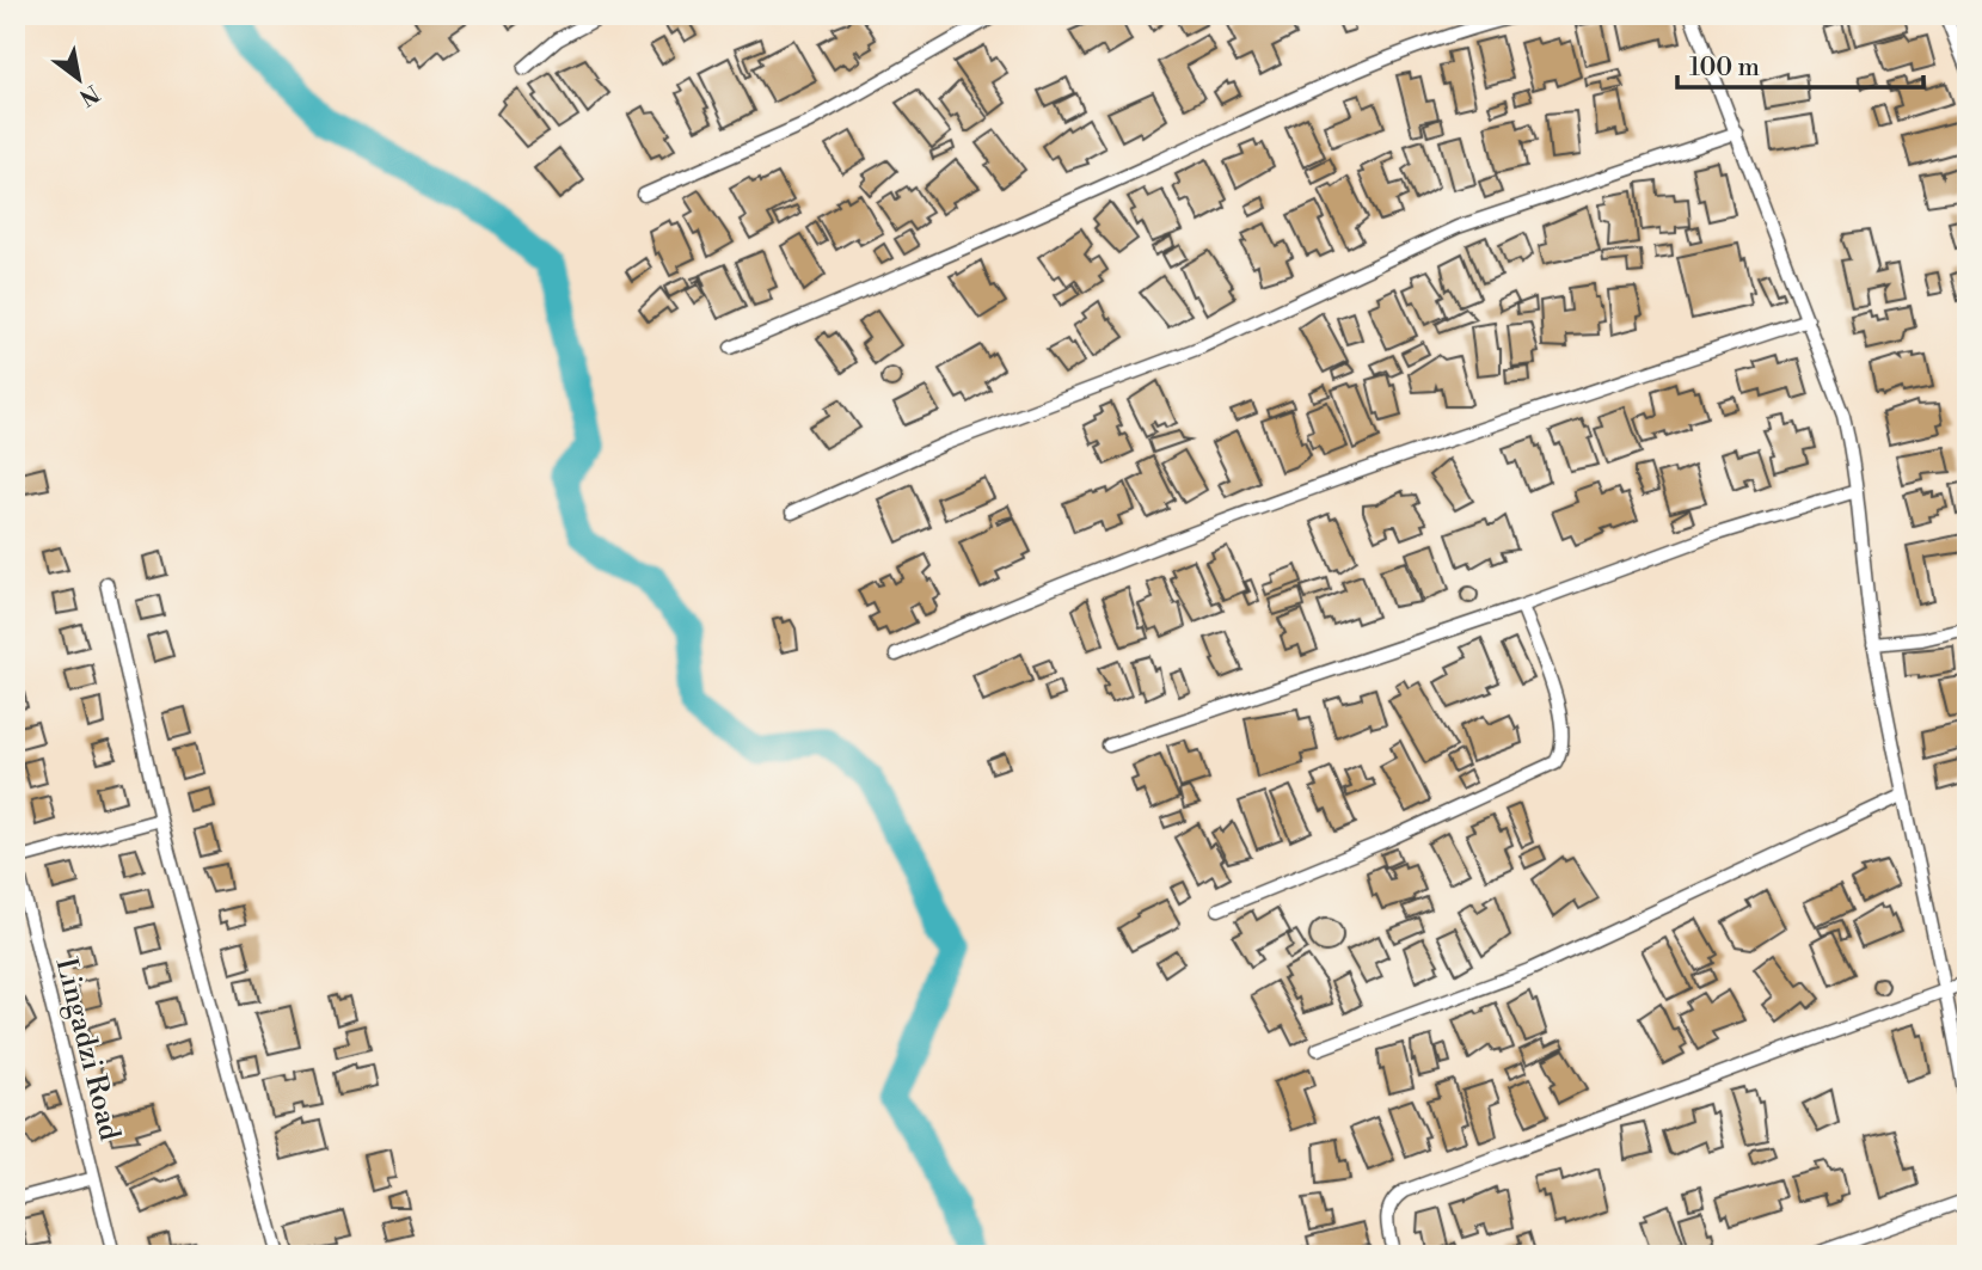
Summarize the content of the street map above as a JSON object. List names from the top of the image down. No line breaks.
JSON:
{"streets":{"street":["Lingadzi Road"]},"scale_bar":"100 m","north":"bottom right"}
